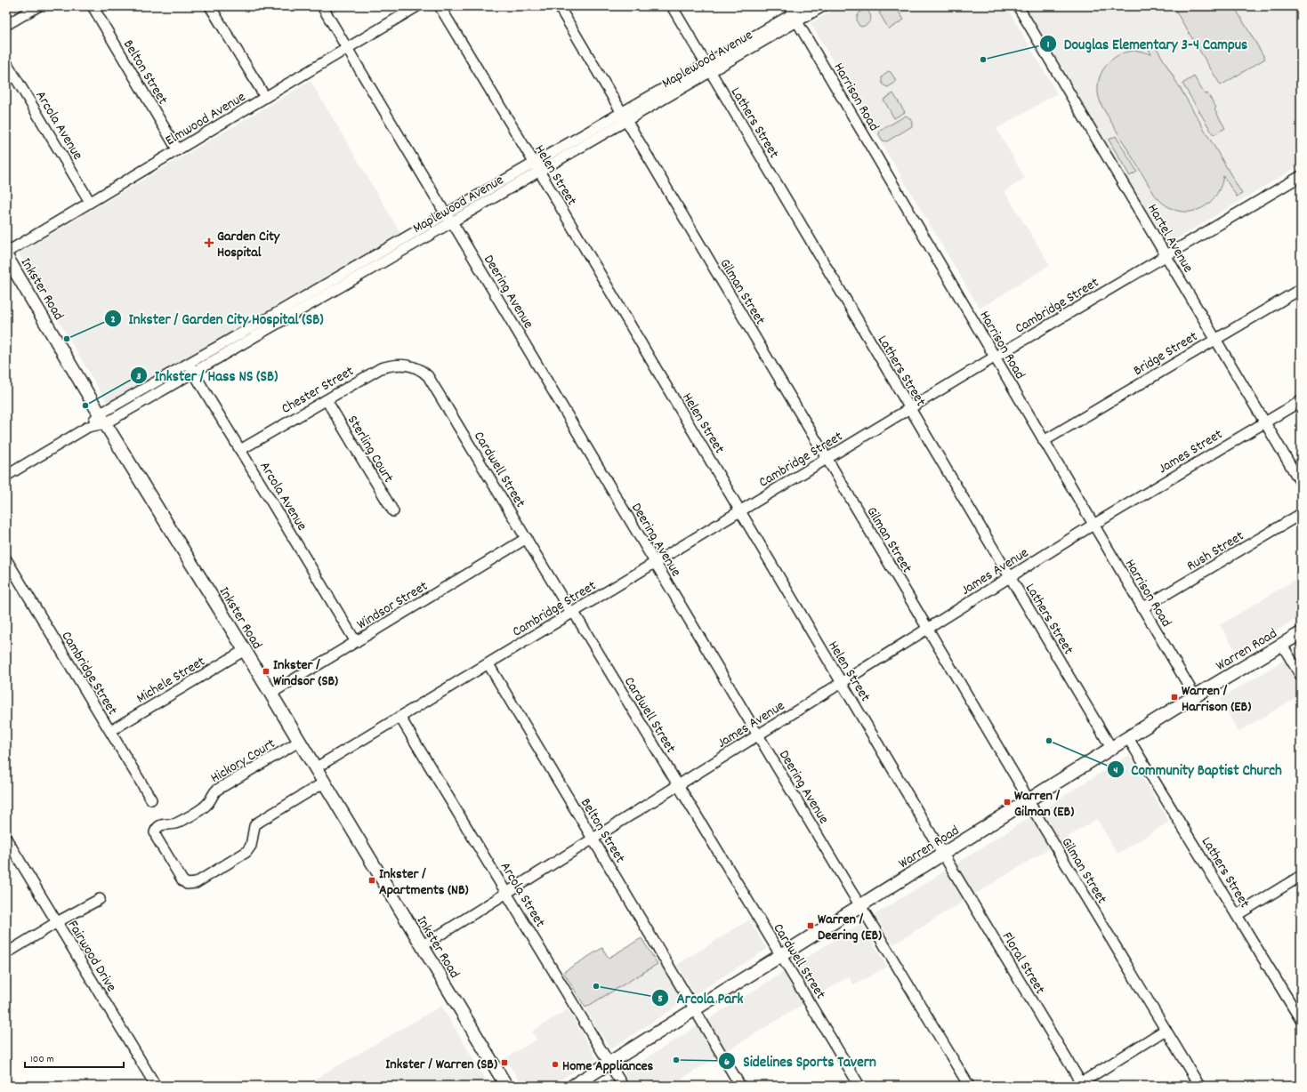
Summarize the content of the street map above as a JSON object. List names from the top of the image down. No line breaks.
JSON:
{"streets":{"main road":["Inkster Road","Warren Road"],"street":["Maplewood Avenue","Belton Street","Harrison Road","Elmwood Avenue","Lathers Street","Arcola Avenue","Helen Street","Hartel Avenue","Deering Avenue","Gilman Street","Cambridge Street","Bridge Street","Chester Street","Sterling Court","James Street","Cardwell Street","Rush Street","James Avenue","Windsor Street","Michele Street","Hickory Court","Arcola Street","Fairwood Drive","Floral Street"]},"crossings":[["Maplewood Avenue","Harrison Road"],["Maplewood Avenue","Lathers Street"],["Maplewood Avenue","Arcola Avenue"],["Maplewood Avenue","Helen Street"],["Maplewood Avenue","Inkster Road"],["Maplewood Avenue","Deering Avenue"],["Maplewood Avenue","Gilman Street"],["Belton Street","Elmwood Avenue"],["Belton Street","Cambridge Street"],["Belton Street","James Avenue"],["Belton Street","Warren Road"],["Harrison Road","Cambridge Street"],["Harrison Road","Bridge Street"],["Harrison Road","James Street"],["Harrison Road","Rush Street"],["Harrison Road","James Avenue"],["Harrison Road","Warren Road"],["Elmwood Avenue","Arcola Avenue"],["Elmwood Avenue","Deering Avenue"],["Lathers Street","Cambridge Street"],["Lathers Street","James Avenue"],["Lathers Street","Warren Road"],["Arcola Avenue","Chester Street"],["Arcola Avenue","Windsor Street"],["Helen Street","Cambridge Street"],["Helen Street","James Avenue"],["Helen Street","Warren Road"],["Helen Street","Floral Street"],["Hartel Avenue","Cambridge Street"],["Hartel Avenue","Bridge Street"],["Hartel Avenue","James Street"],["Inkster Road","Cambridge Street"],["Inkster Road","James Avenue"],["Inkster Road","Windsor Street"],["Inkster Road","Michele Street"],["Inkster Road","Hickory Court"],["Deering Avenue","Cambridge Street"],["Deering Avenue","James Avenue"],["Deering Avenue","Warren Road"],["Gilman Street","Cambridge Street"],["Gilman Street","James Avenue"],["Gilman Street","Warren Road"],["Cambridge Street","Cardwell Street"],["Cambridge Street","Michele Street"],["Cambridge Street","Arcola Street"],["Chester Street","Sterling Court"],["Chester Street","Cardwell Street"],["James Street","James Avenue"],["Cardwell Street","James Avenue"],["Cardwell Street","Windsor Street"],["Cardwell Street","Warren Road"],["James Avenue","Arcola Street"],["Warren Road","Arcola Street"],["Warren Road","Floral Street"]],"places":{"other":["Douglas Elementary 3-4 Campus","Inkster / Garden City Hospital (SB)","Inkster / Hass NS (SB)","Community Baptist Church","Arcola Park","Sidelines Sports Tavern","Home Appliances"],"health":["Garden City Hospital"],"transit":["Inkster / Windsor (SB)","Warren / Harrison (EB)","Warren / Gilman (EB)","Inkster / Apartments (NB)","Warren / Deering (EB)","Inkster / Warren (SB)"]},"scale_bar":"100 m"}
